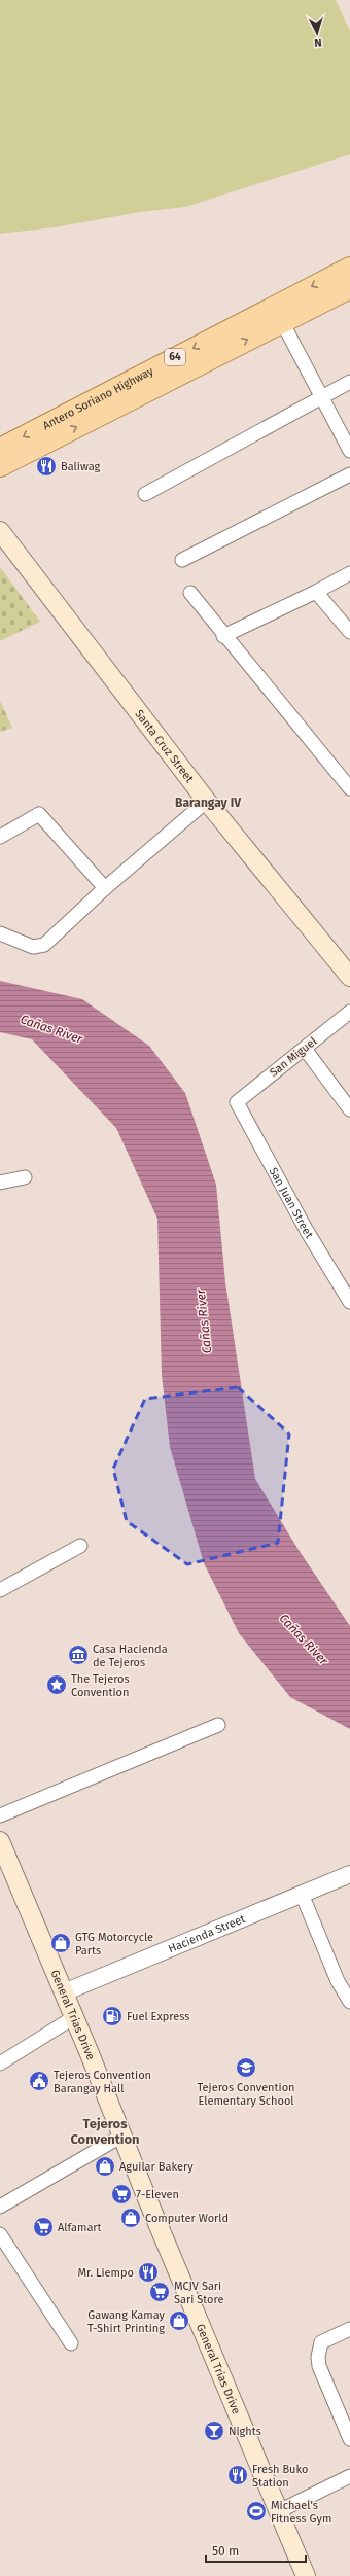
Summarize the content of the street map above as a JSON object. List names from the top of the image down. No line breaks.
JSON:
{"streets":{"main road":["64","Antero Soriano Highway","Santa Cruz Street","General Trias Drive"],"street":["San Miguel","San Juan Street","Hacienda Street"]},"crossings":[["San Miguel","San Juan Street"],["Hacienda Street","General Trias Drive"]],"districts":["Barangay IV","Tejeros Convention"],"water":["Cañas River"],"places":{"restaurant":["Baliwag","Mr. Liempo","Fresh Buko Station"],"museum":["Casa Hacienda de Tejeros"],"place":["The Tejeros Convention"],"shop":["GTG Motorcycle Parts","Aguilar Bakery","Computer World","Gawang Kamay T-Shirt Printing"],"fuel station":["Fuel Express"],"school or university":["Tejeros Convention Elementary School"],"public building":["Tejeros Convention Barangay Hall"],"supermarket":["7-Eleven","Alfamart","MCJV Sari Sari Store"],"bar":["Nights"],"sports":["Michael's Fitness Gym"]},"scale_bar":"50 m","north":"bottom"}
